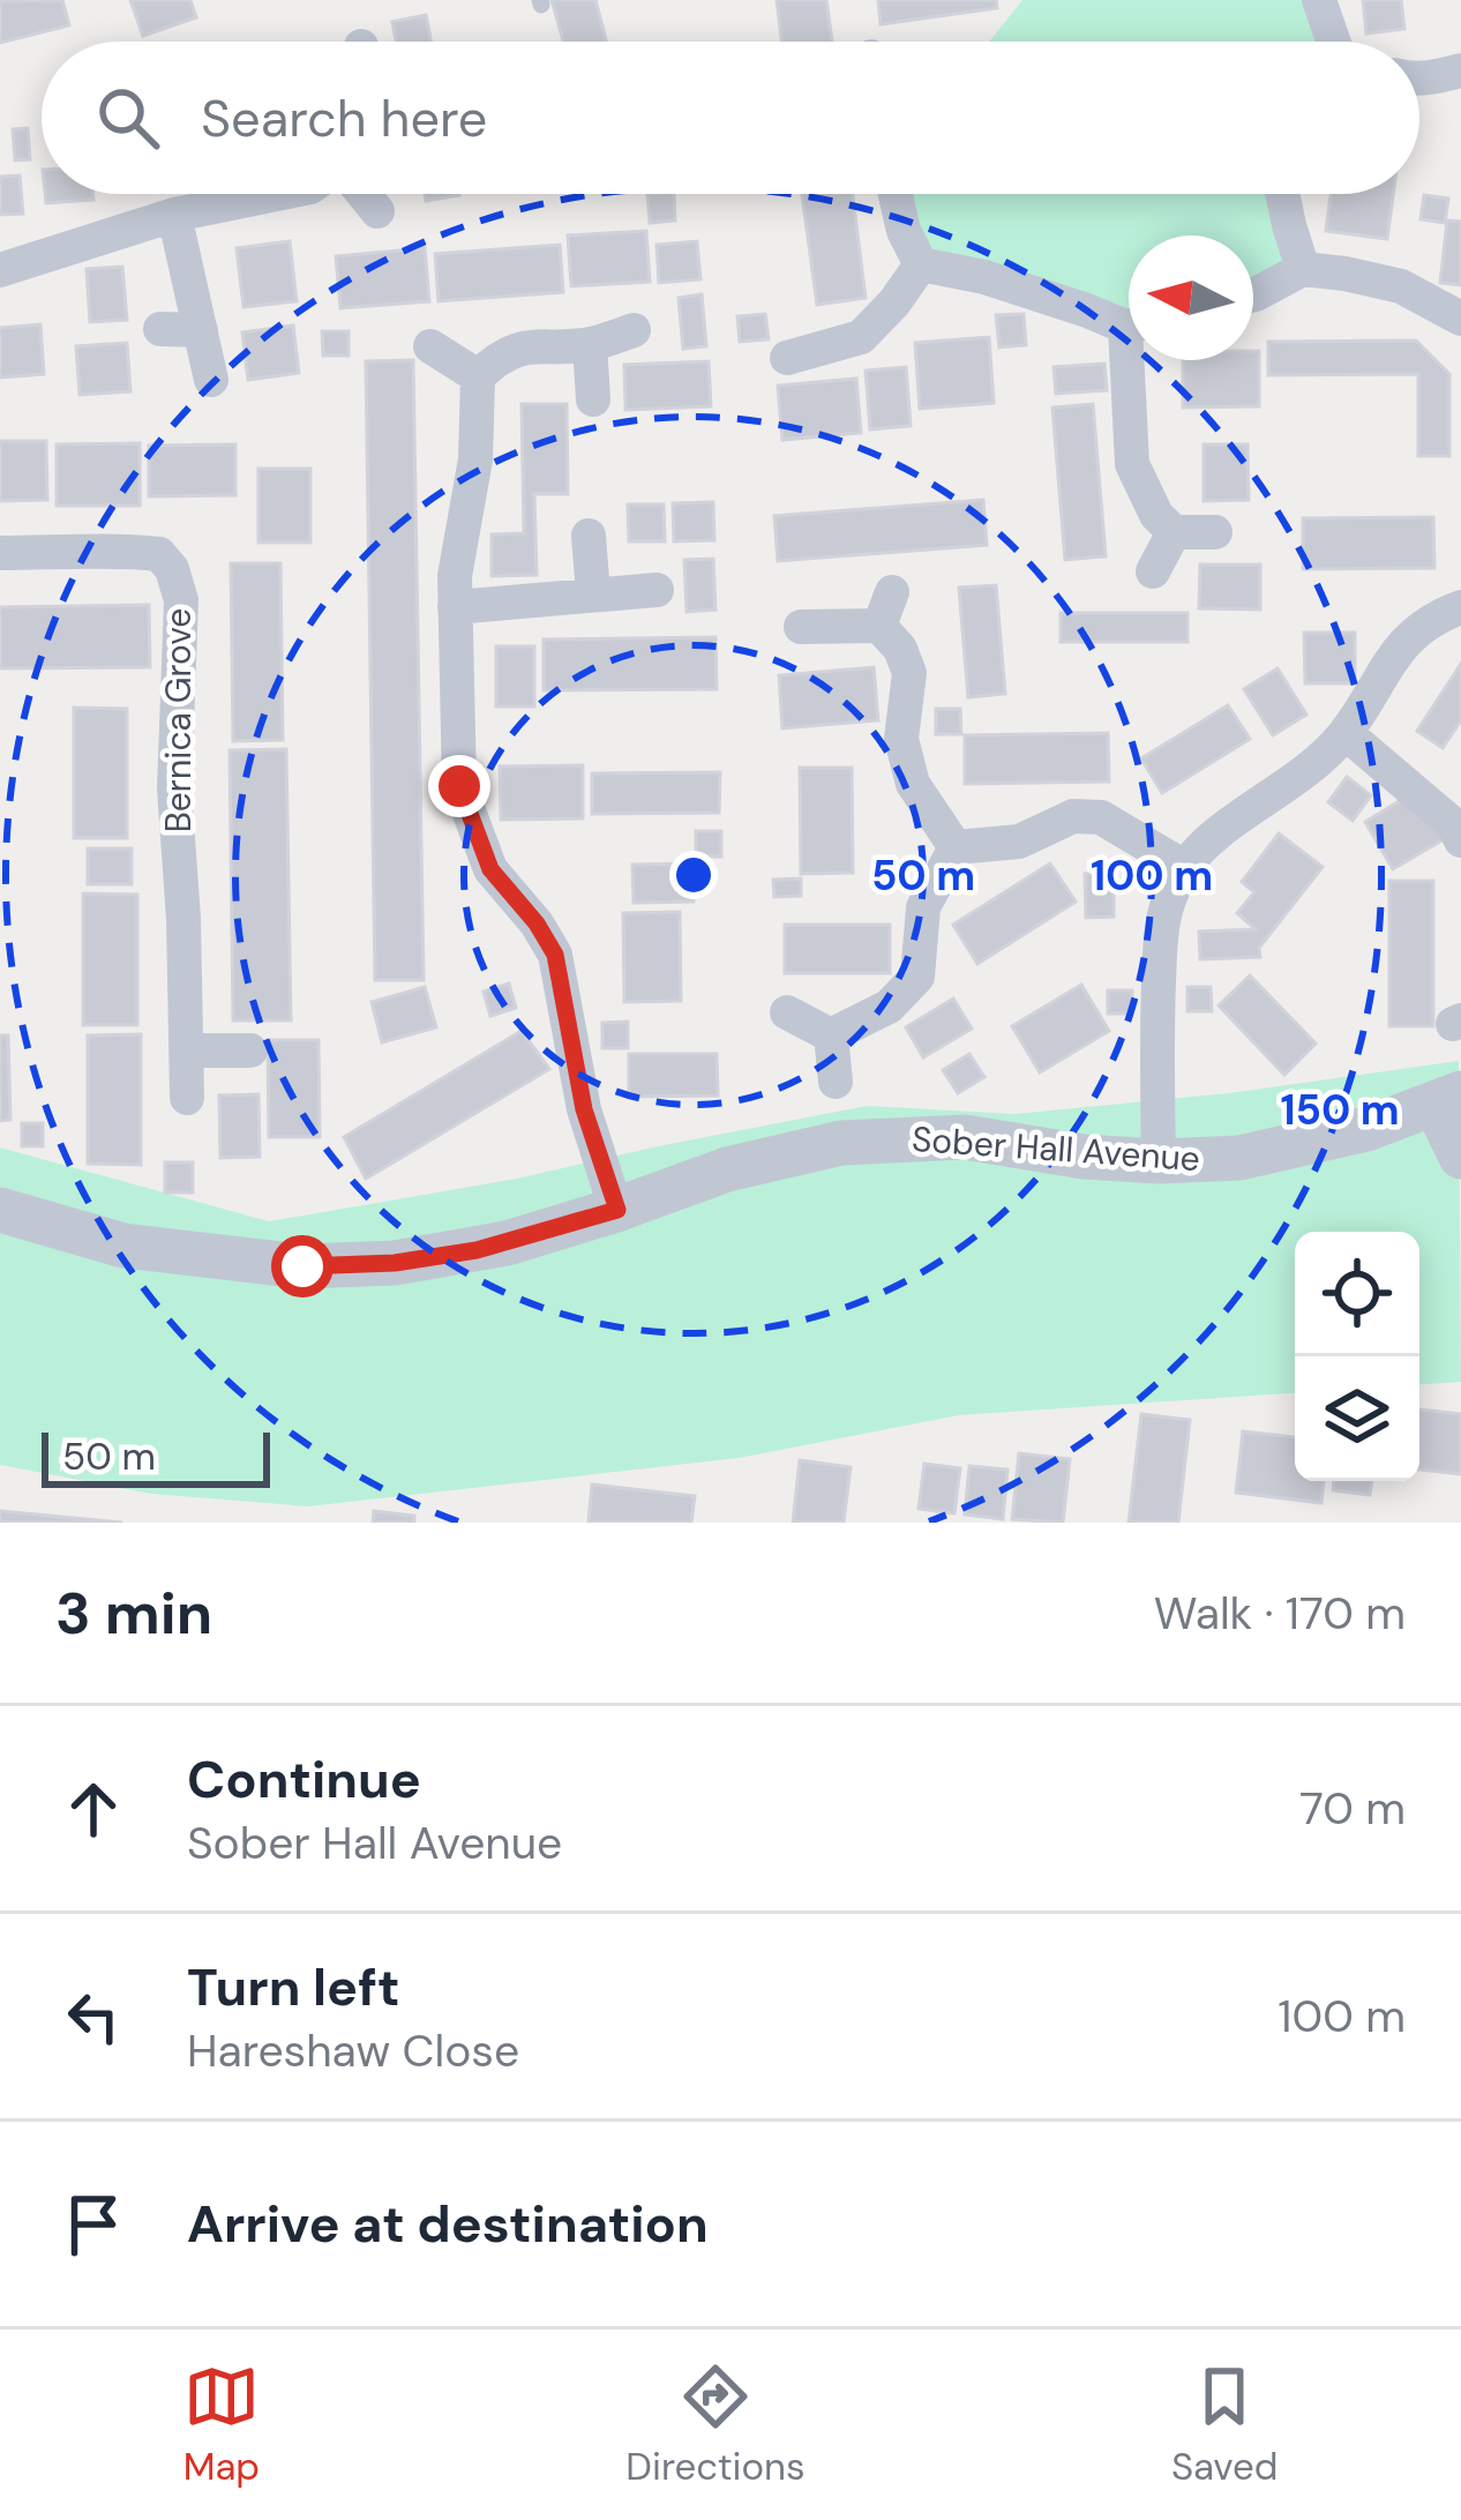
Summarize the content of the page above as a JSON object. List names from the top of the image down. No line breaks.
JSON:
{"streets":{"street":["Bernica Grove","Sober Hall Avenue"]},"scale_bar":"50 m","north":"left","page":{"search":"Search here","scale":"50 m","heading":["3 min","Walk · 170 m"],"list":[["Continue","Sober Hall Avenue","70 m"],["Turn left","Hareshaw Close","100 m"],"Arrive at destination"],"nav":["Map","Directions","Saved"]},"rings":["50 m","100 m","150 m"]}
